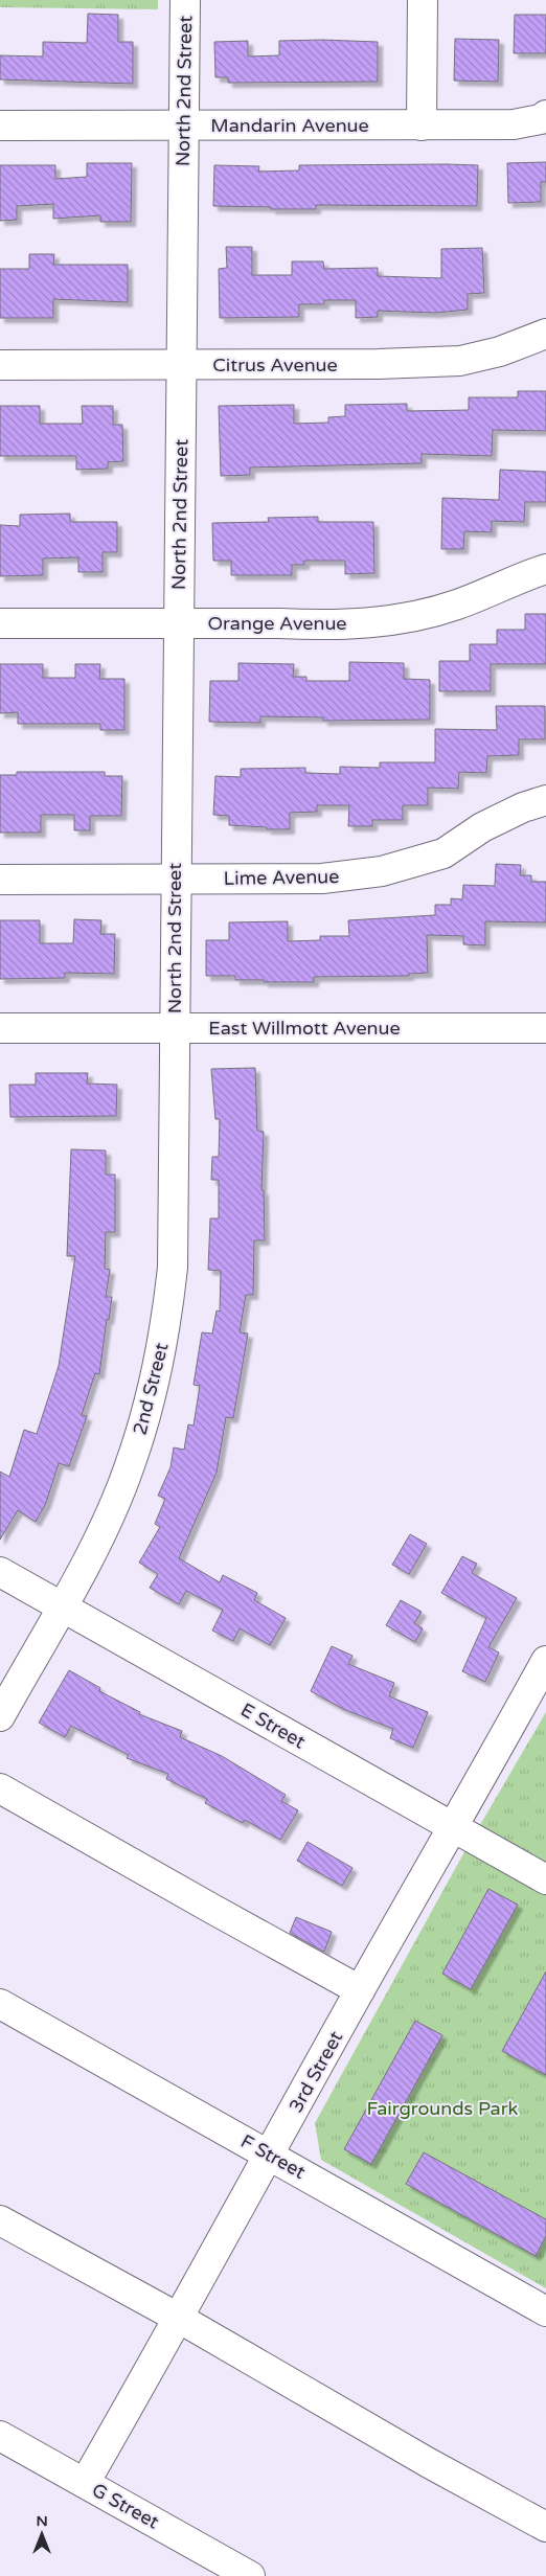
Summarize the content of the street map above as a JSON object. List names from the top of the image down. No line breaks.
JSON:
{"streets":{"street":["North 2nd Street","Mandarin Avenue","Citrus Avenue","Orange Avenue","Lime Avenue","East Willmott Avenue","2nd Street","E Street","3rd Street","F Street","G Street"]},"crossings":[["North 2nd Street","Mandarin Avenue"],["North 2nd Street","Citrus Avenue"],["North 2nd Street","Orange Avenue"],["North 2nd Street","Lime Avenue"],["North 2nd Street","East Willmott Avenue"],["North 2nd Street","2nd Street"],["East Willmott Avenue","2nd Street"],["2nd Street","E Street"],["E Street","3rd Street"],["3rd Street","F Street"],["3rd Street","G Street"]],"parks":["Fairgrounds Park"],"north":"top"}
